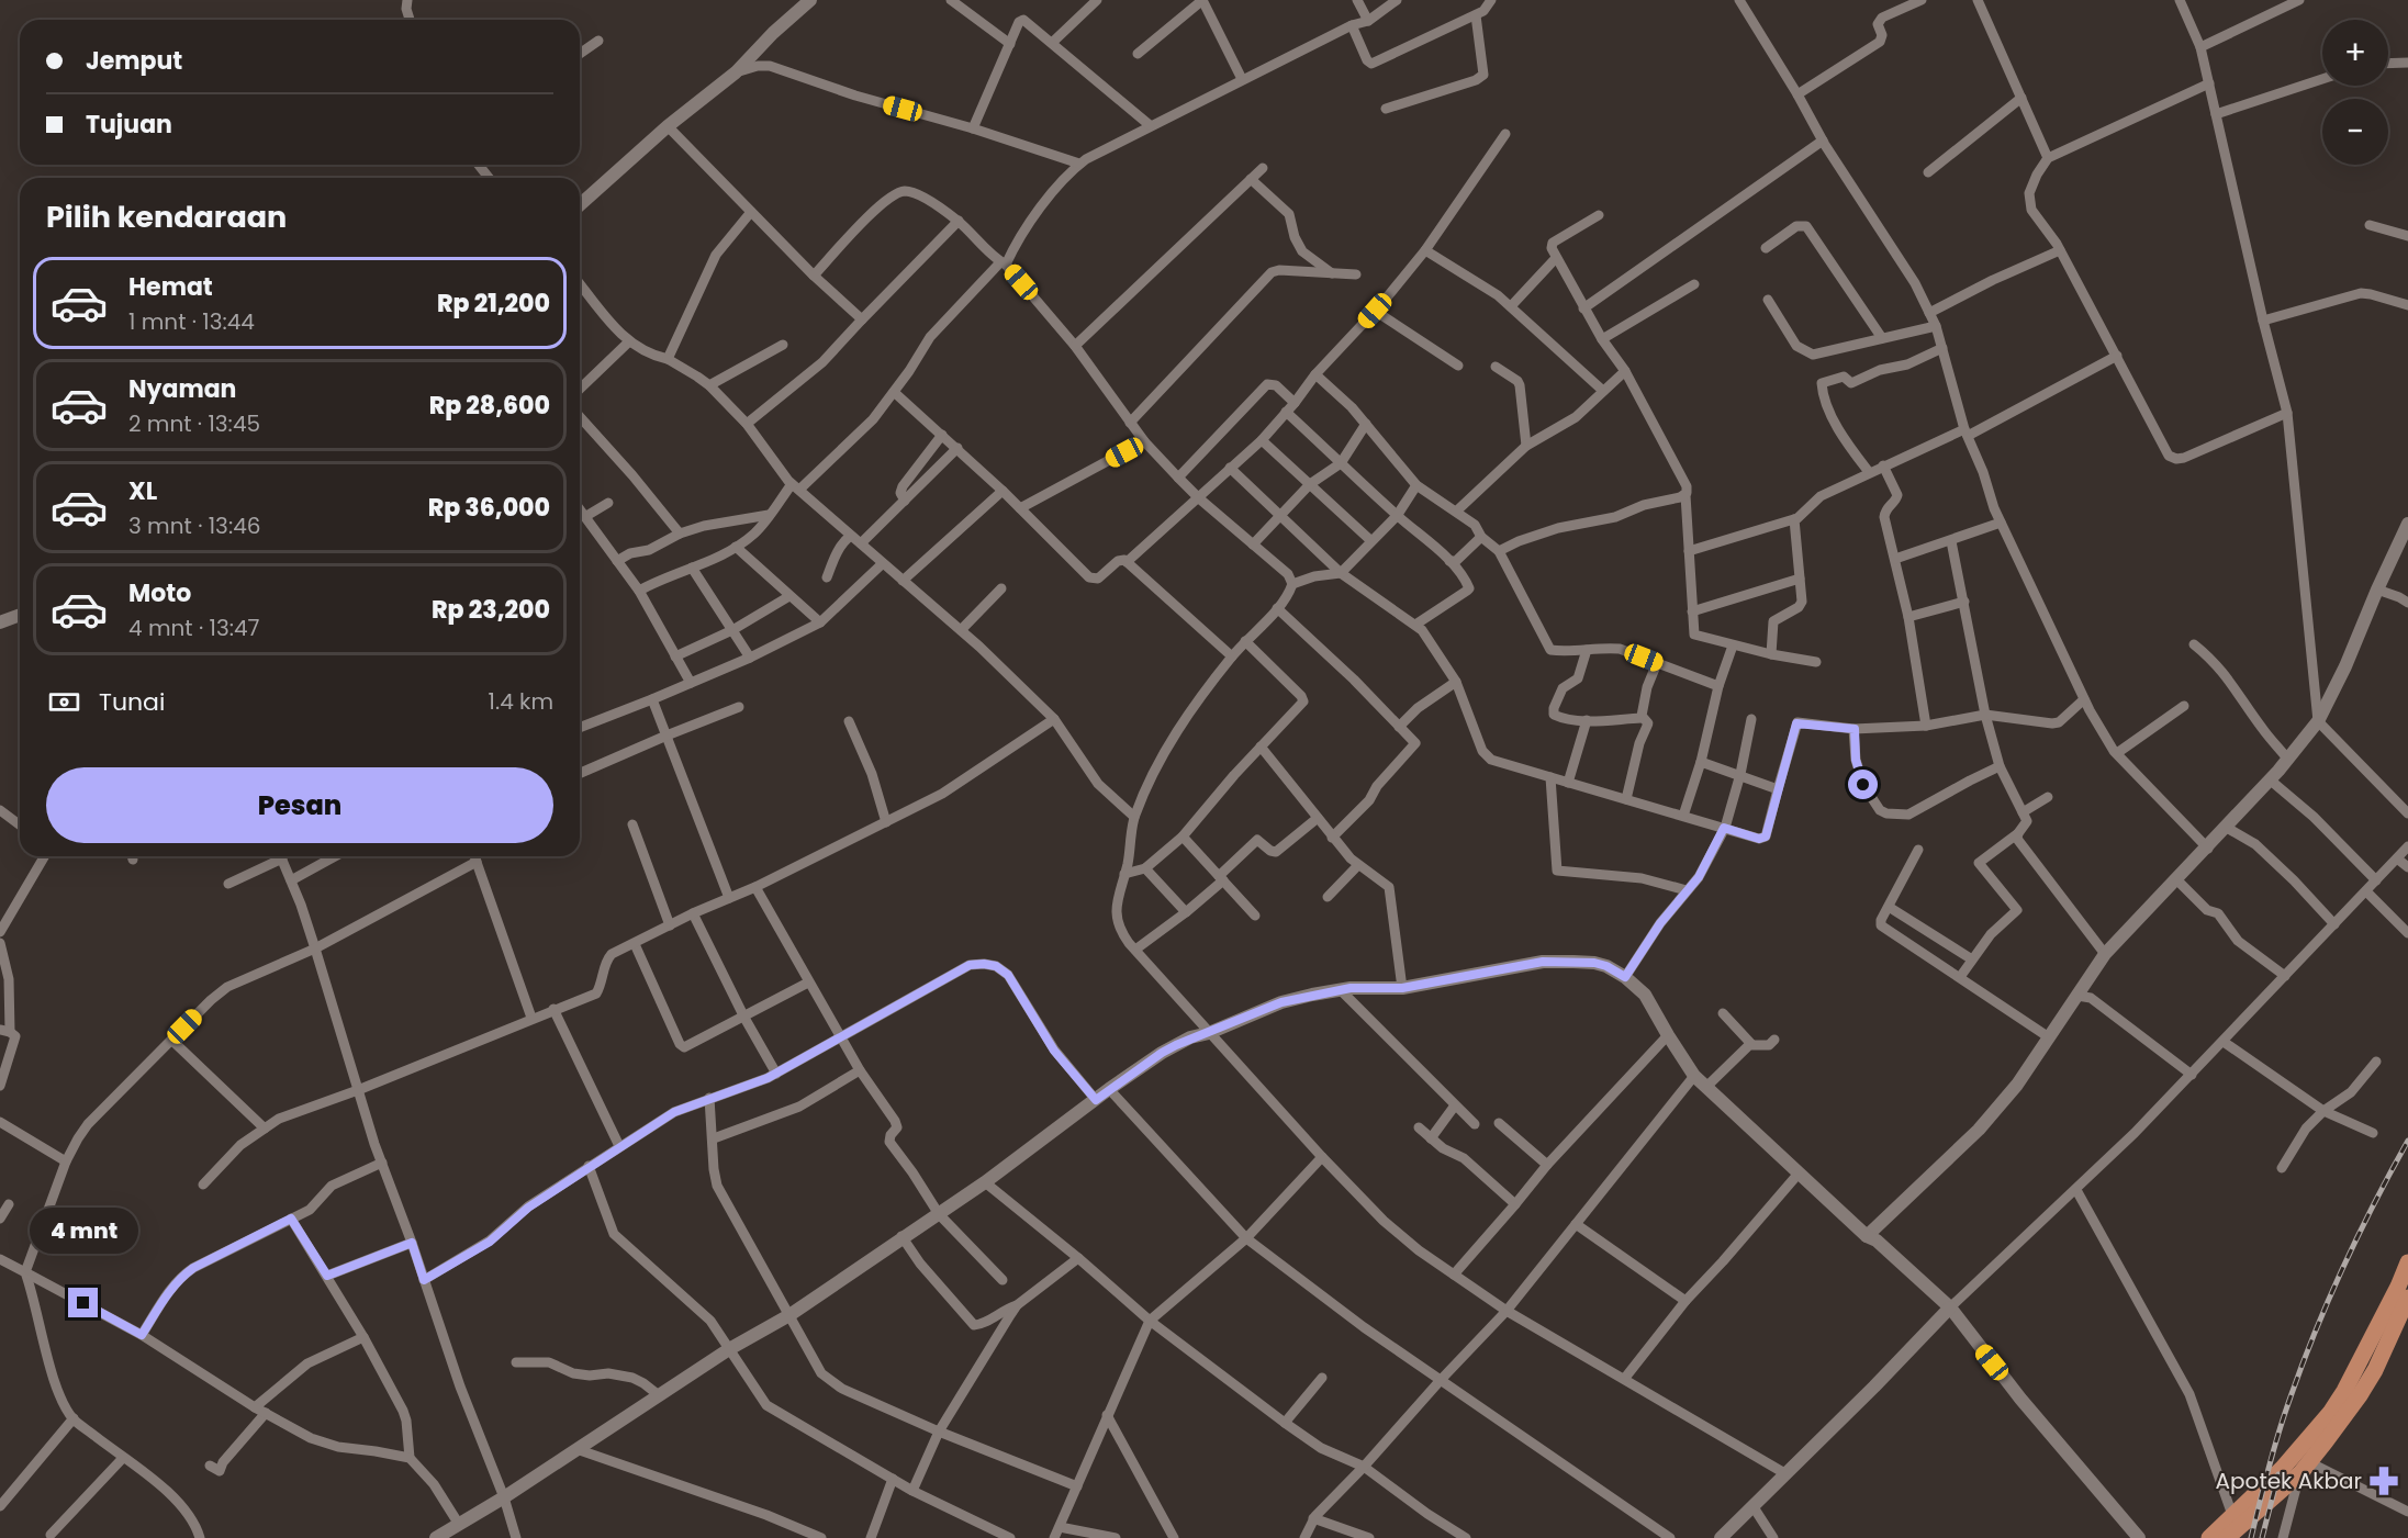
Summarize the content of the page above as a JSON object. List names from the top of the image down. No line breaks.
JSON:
{"places":{"pharmacy":["Apotek Akbar"]},"page":{"map_buttons":["+","−"],"banner":["Jemput","Tujuan"],"heading":"Pilih kendaraan","list":[{"name":"Hemat","note":"1 mnt · 13:44","value":"Rp 21,200"},{"name":"Nyaman","note":"2 mnt · 13:45","value":"Rp 28,600"},{"name":"XL","note":"3 mnt · 13:46","value":"Rp 36,000"},{"name":"Moto","note":"4 mnt · 13:47","value":"Rp 23,200"}],"pay":["Tunai","1.4 km"],"buttons":"Pesan","bubble":"4 mnt"}}
